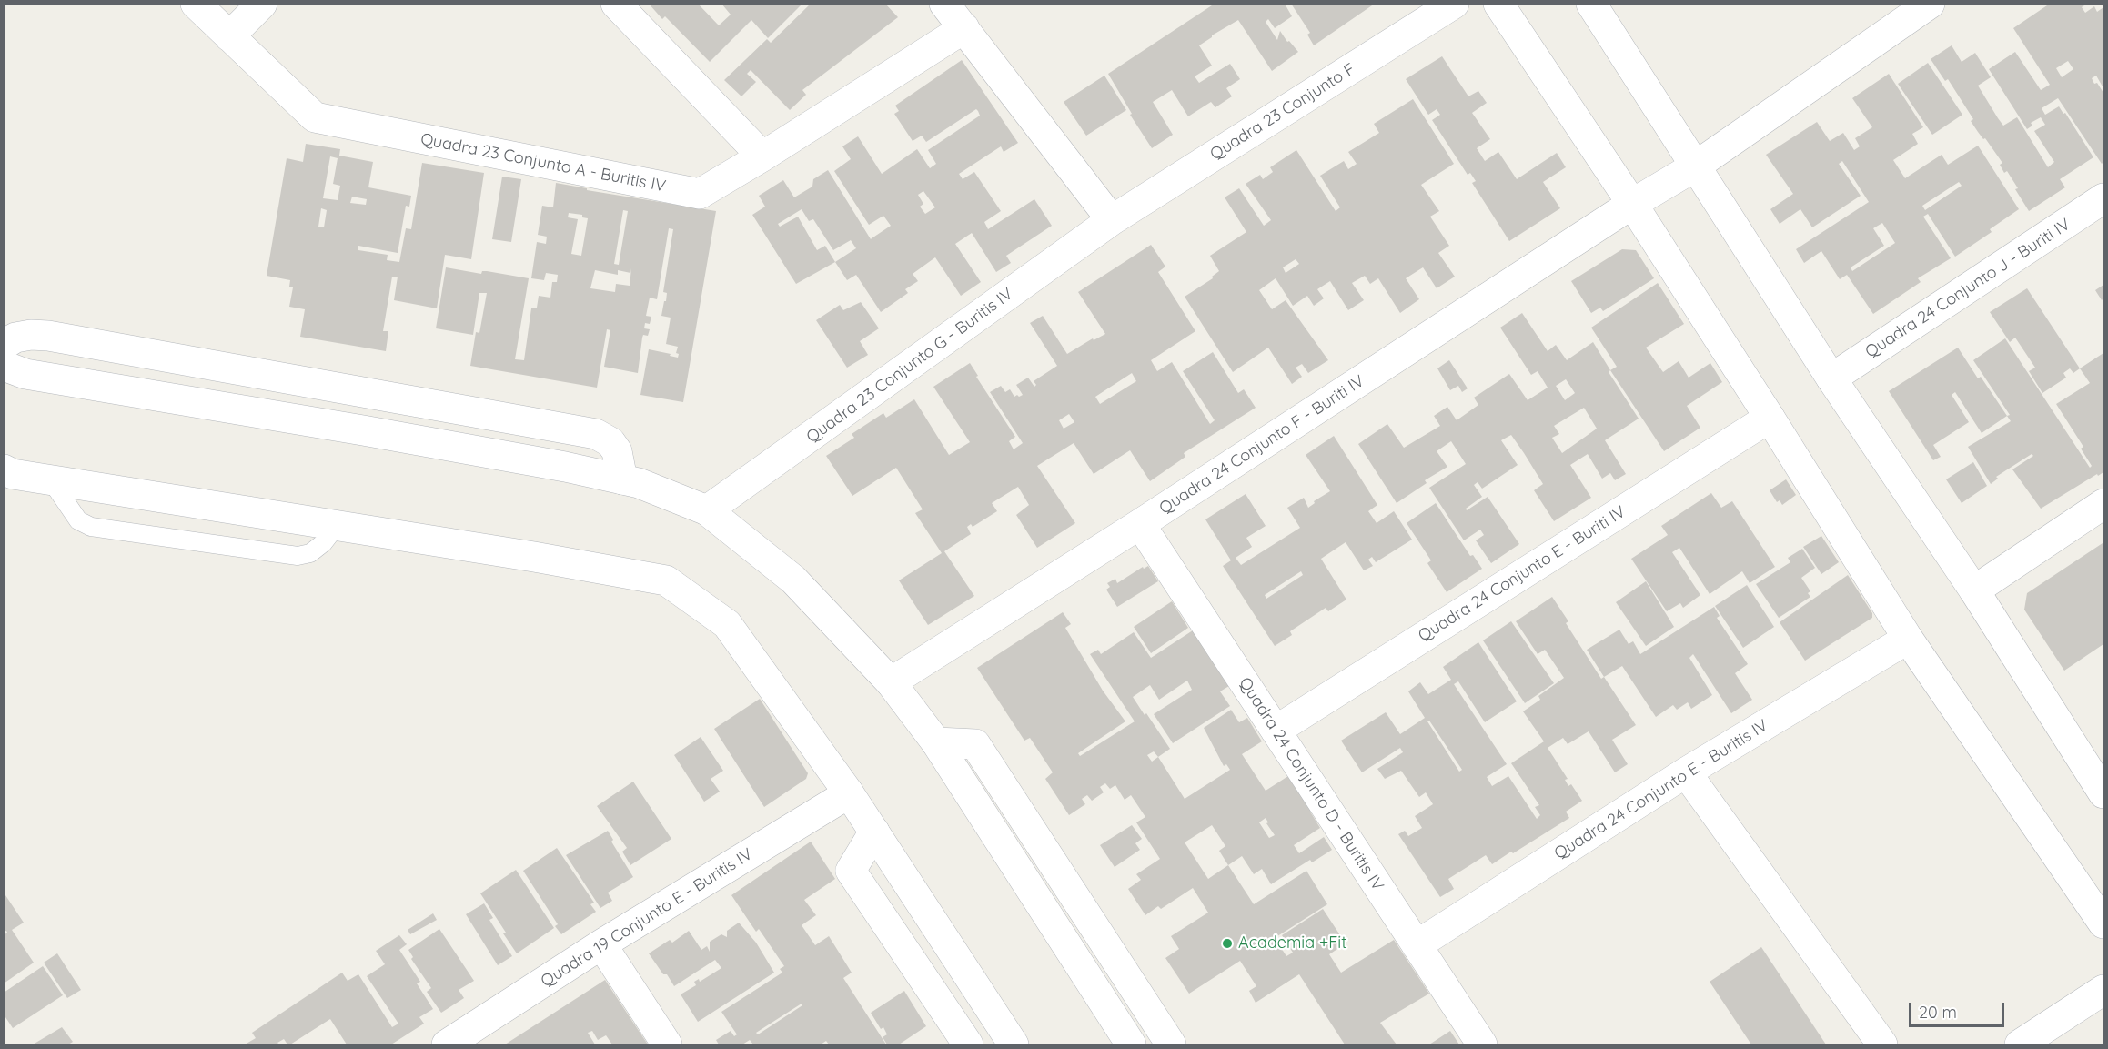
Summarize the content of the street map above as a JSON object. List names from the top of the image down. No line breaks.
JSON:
{"streets":{"street":["Quadra 23 Conjunto F","Quadra 23 Conjunto A - Buritis IV","Quadra 24 Conjunto J - Buriti IV","Quadra 23 Conjunto G - Buritis IV","Quadra 24 Conjunto F - Buriti IV","Quadra 24 Conjunto E - Buriti IV","Quadra 24 Conjunto D - Buritis IV","Quadra 24 Conjunto E - Buritis IV","Quadra 19 Conjunto E - Buritis IV"]},"crossings":[["Quadra 23 Conjunto F","Quadra 23 Conjunto G - Buritis IV"],["Quadra 24 Conjunto F - Buriti IV","Quadra 24 Conjunto D - Buritis IV"],["Quadra 24 Conjunto E - Buriti IV","Quadra 24 Conjunto D - Buritis IV"],["Quadra 24 Conjunto D - Buritis IV","Quadra 24 Conjunto E - Buritis IV"]],"places":["Academia +Fit"],"scale_bar":"20 m"}
